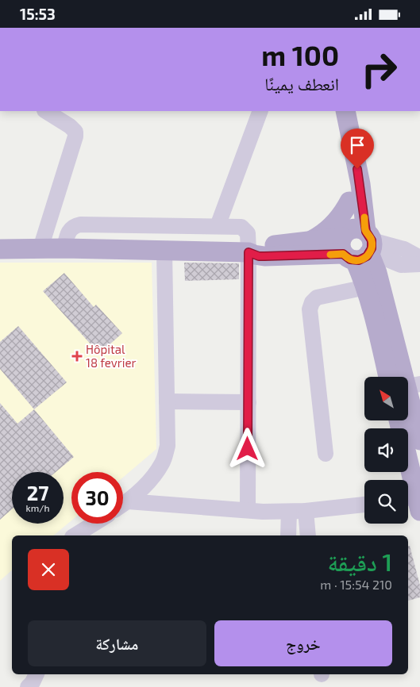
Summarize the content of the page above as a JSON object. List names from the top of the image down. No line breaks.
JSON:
{"places":{"health":["Hôpital 18 fevrier"]},"north":"top left","page":{"status":"15:53","turn":["100 m","انعطف يمينًا"],"speed":"27 km/h","limit":"30","heading":["1 دقيقة","210 m · 15:54"],"buttons":["خروج","مشاركة"]}}
